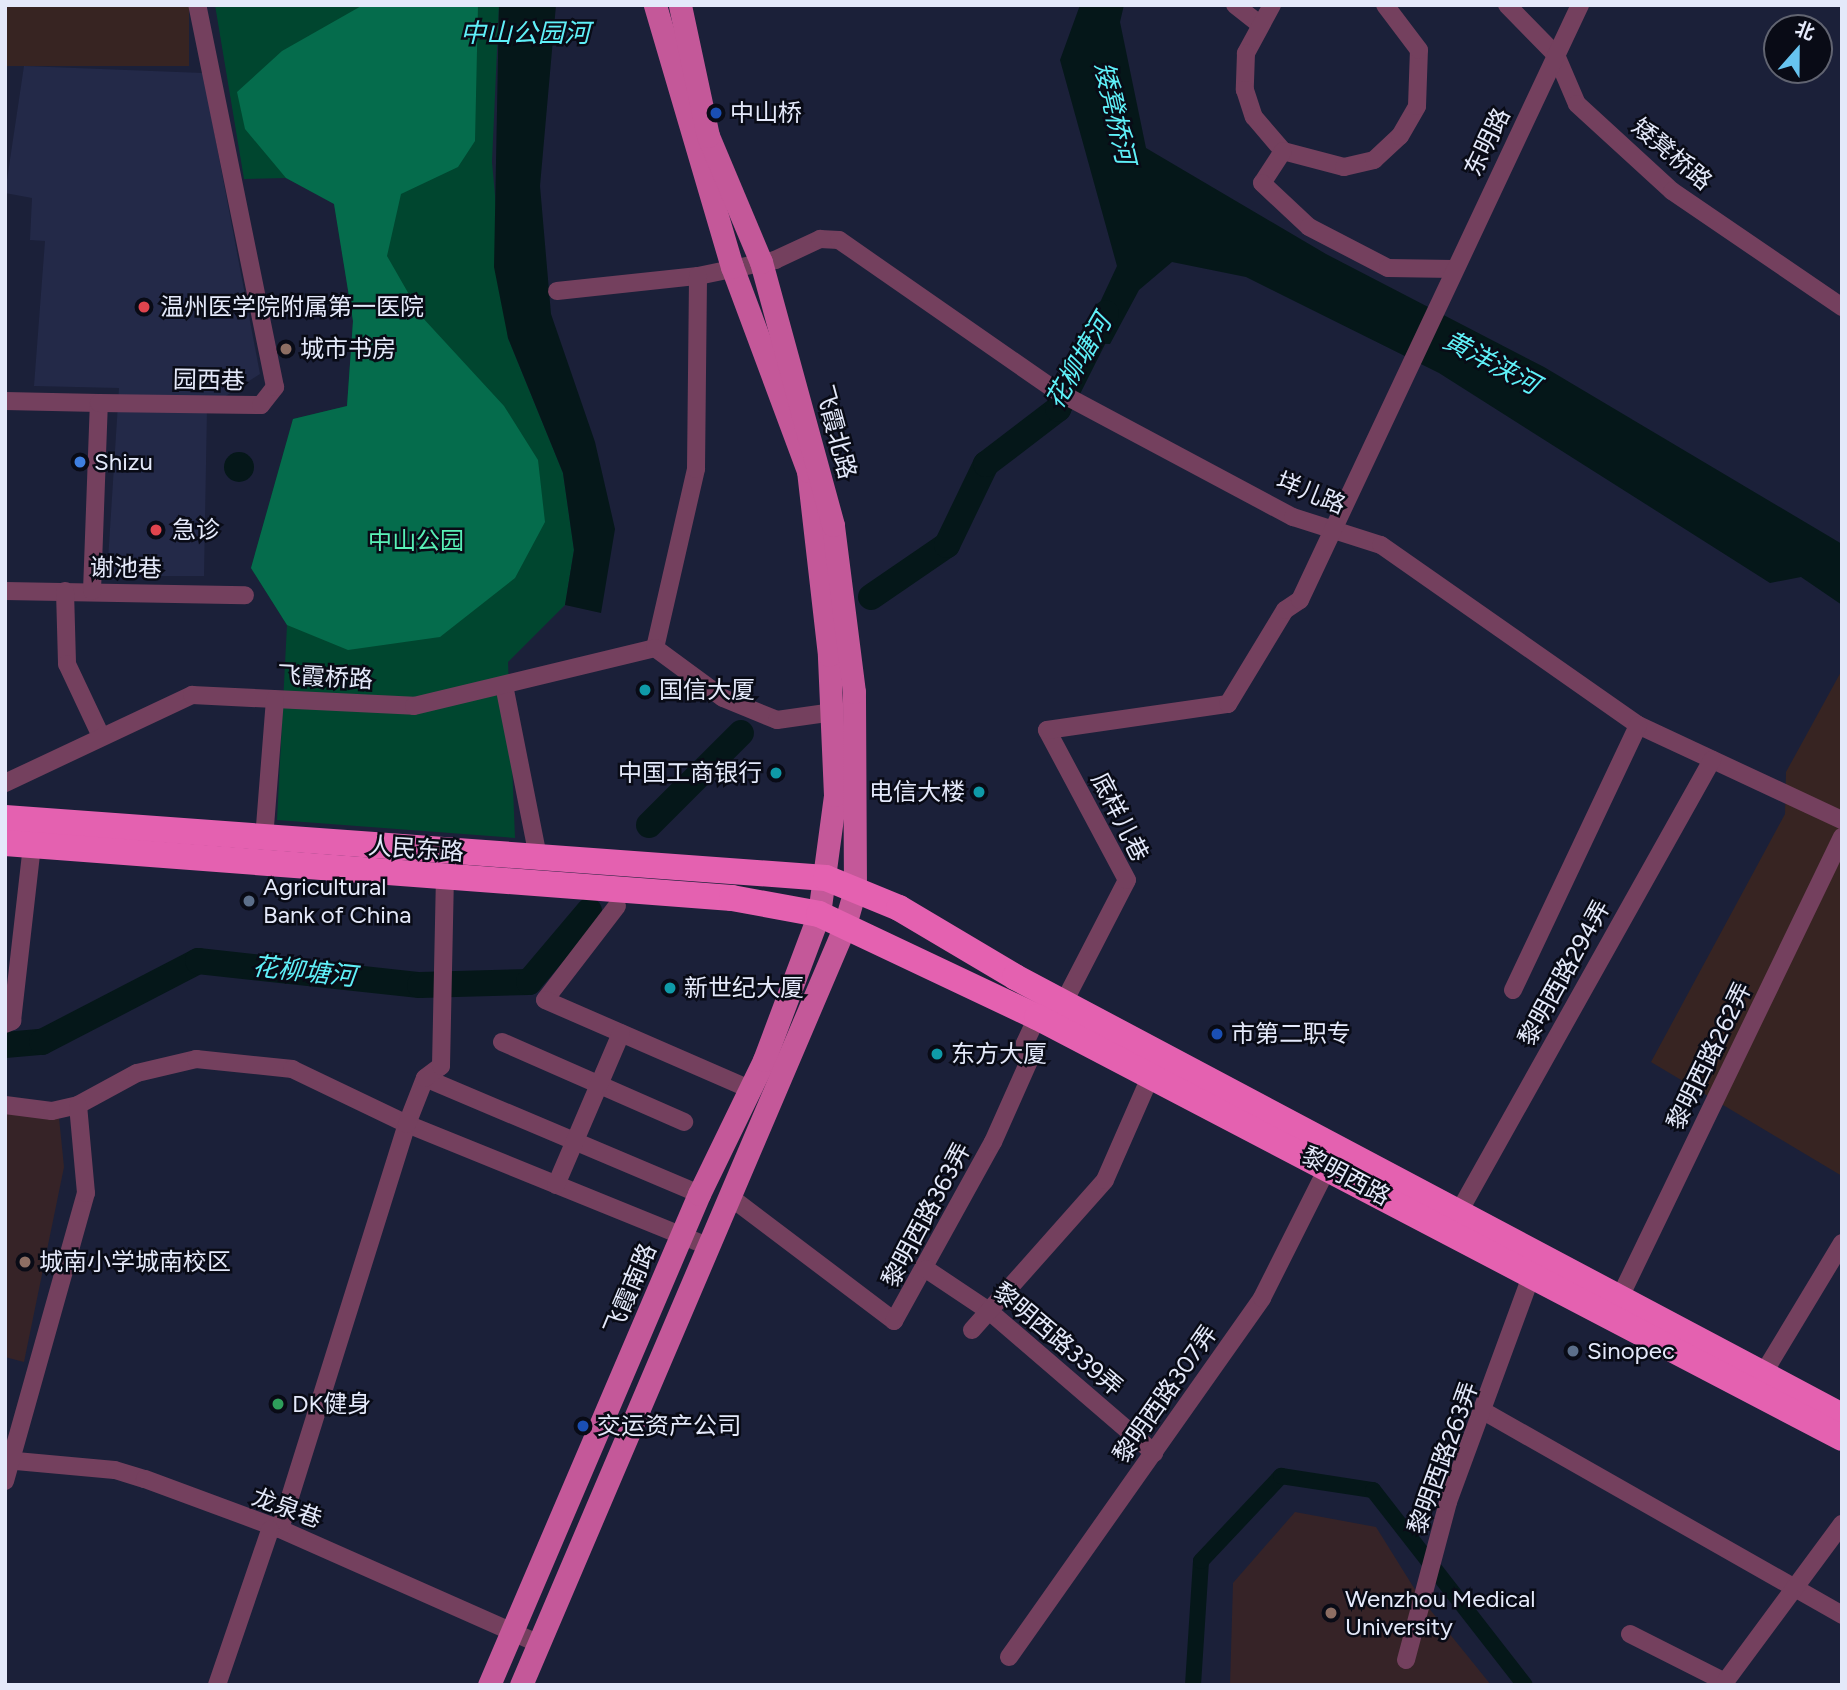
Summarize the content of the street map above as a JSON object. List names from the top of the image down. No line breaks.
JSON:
{"streets":{"highway":["人民东路","黎明西路"],"main road":["飞霞北路","飞霞南路"],"street":["东明路","矮凳桥路","园西巷","垟儿路","谢池巷","飞霞桥路","底样儿巷","黎明西路294弄","黎明西路262弄","黎明西路363弄","黎明西路339弄","黎明西路307弄","黎明西路263弄","龙泉巷"]},"crossings":[["东明路","矮凳桥路"],["东明路","垟儿路"],["东明路","底样儿巷"],["飞霞北路","垟儿路"],["飞霞北路","人民东路"],["飞霞北路","黎明西路"],["飞霞北路","飞霞南路"],["垟儿路","黎明西路294弄"],["底样儿巷","黎明西路"],["人民东路","黎明西路"],["人民东路","飞霞南路"],["黎明西路294弄","黎明西路"],["黎明西路262弄","黎明西路"],["黎明西路","黎明西路363弄"],["黎明西路","黎明西路307弄"],["黎明西路","黎明西路263弄"],["黎明西路363弄","黎明西路339弄"],["飞霞南路","龙泉巷"],["黎明西路339弄","黎明西路307弄"]],"water":["中山公园河","矮凳桥河","花柳塘河","黄洋浃河"],"parks":["中山公园"],"places":["中山桥","温州医学院附属第一医院","城市书房","Shizu","急诊","国信大厦","中国工商银行","电信大楼","Agricultural Bank of China","新世纪大厦","市第二职专","东方大厦","城南小学城南校区","Sinopec","DK健身","交运资产公司","Wenzhou Medical University"],"north":"top"}
